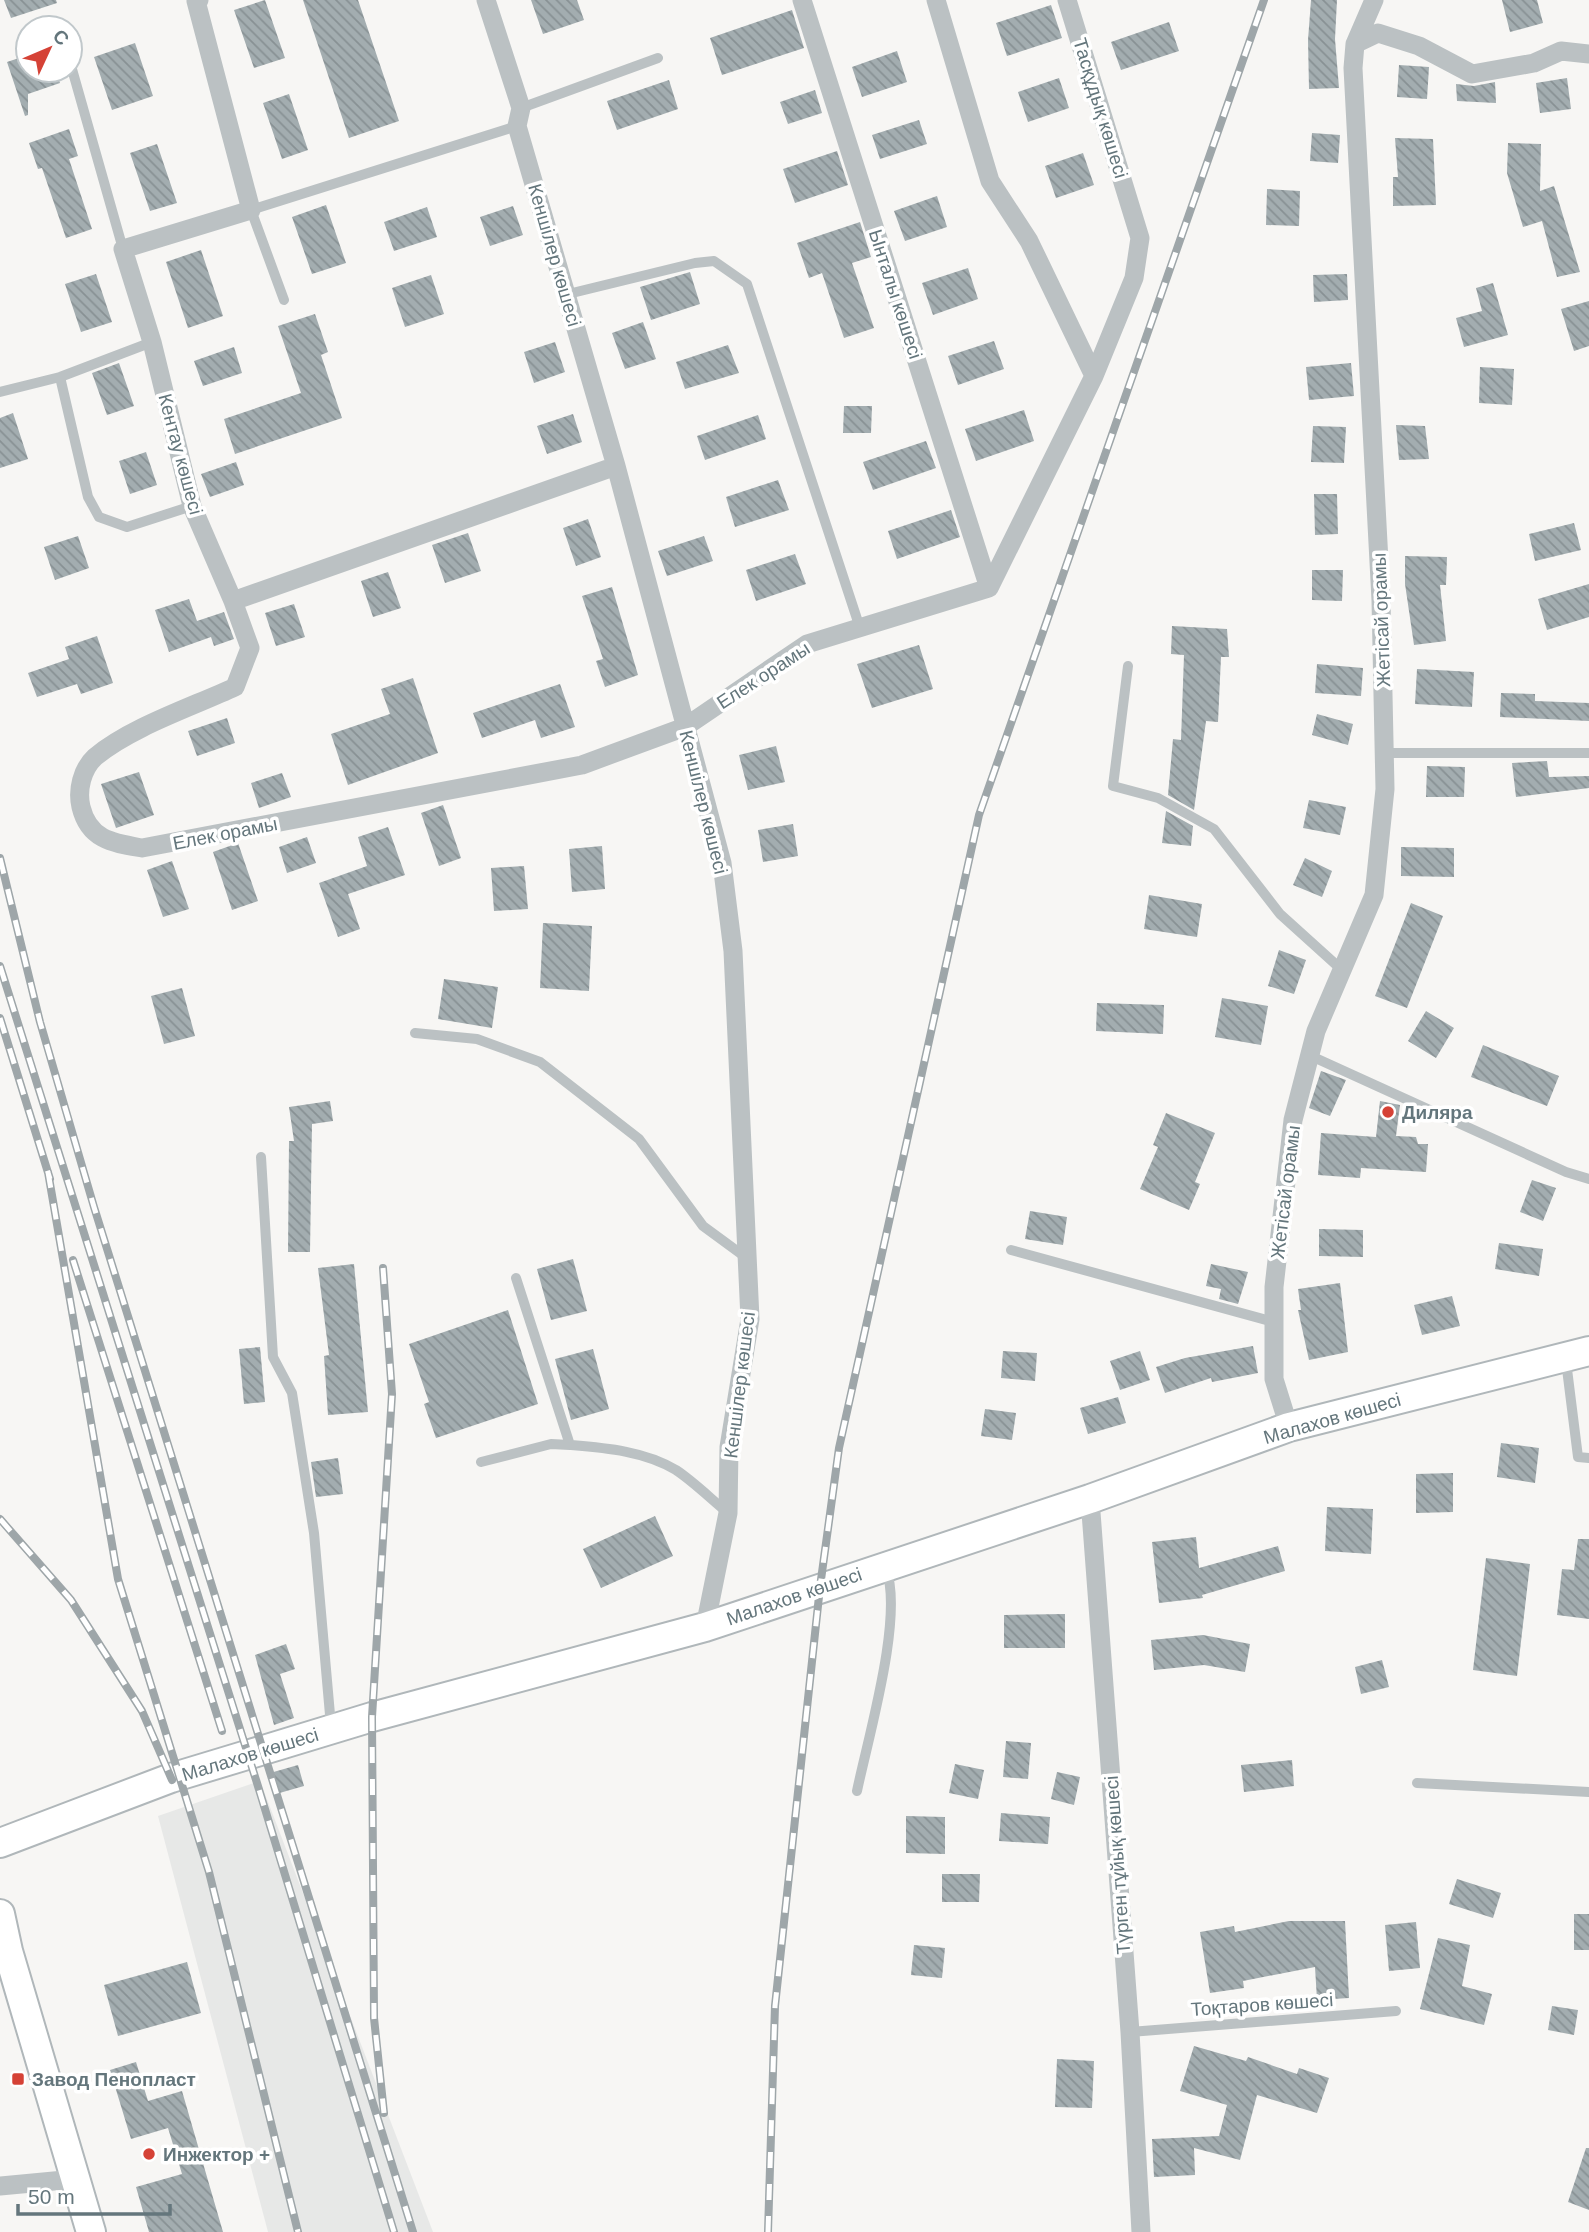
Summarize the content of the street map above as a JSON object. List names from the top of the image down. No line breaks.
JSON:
{"streets":{"main road":["Малахов көшесі"],"street":["Тасқұдық көшесі","Кеншілер көшесі","Ынталы көшесі","Кентау көшесі","Жетісай орамы","Елек орамы","Түрген тұйық көшесі"],"lane":["Тоқтаров көшесі"]},"crossings":[["Кеншілер көшесі","Елек орамы"],["Кеншілер көшесі","Малахов көшесі"],["Ынталы көшесі","Елек орамы"],["Кентау көшесі","Елек орамы"],["Жетісай орамы","Малахов көшесі"],["Малахов көшесі","Түрген тұйық көшесі"],["Түрген тұйық көшесі","Тоқтаров көшесі"]],"places":{"other":["Диляра","Инжектор +"],"transit":["Завод Пенопласт"]},"scale_bar":"50 m","north":"top right"}
